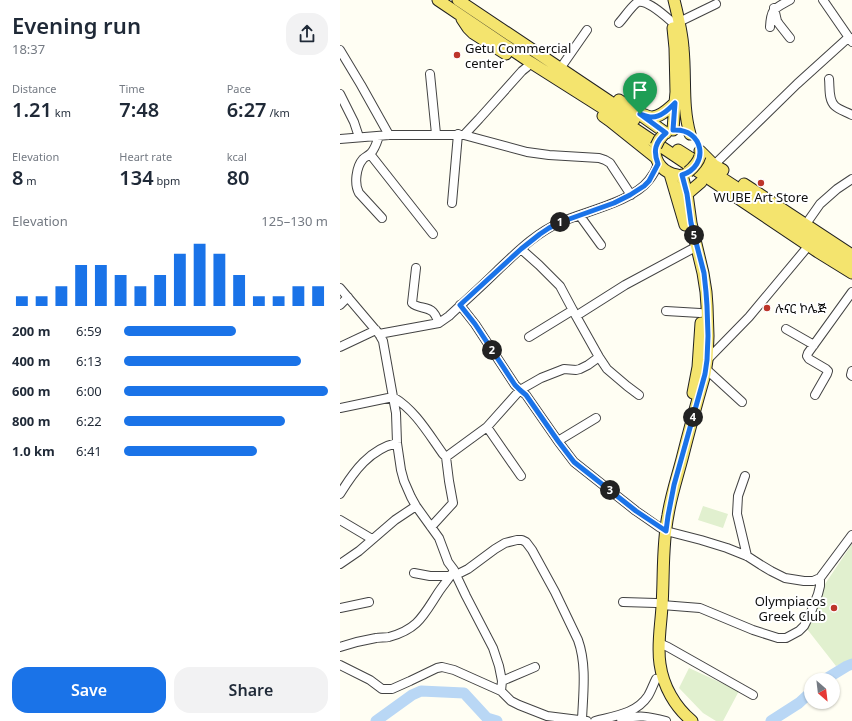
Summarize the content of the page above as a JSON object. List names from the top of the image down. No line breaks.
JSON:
{"places":["Getu Commercial center","WUBE Art Store","ሉናር ኮሌጅ","Olympiacos Greek Club"],"north":"bottom right","page":{"heading":["Evening run","18:37"],"stats":[["Distance","1.21 km"],["Time","7:48"],["Pace","6:27 /km"],["Elevation","8 m"],["Heart rate","134 bpm"],["kcal","80"]],"chart":["Elevation","125–130 m"],"pins":["1","5","2","4","3"],"list":[{"name":"200 m","note":"6:59"},{"name":"400 m","note":"6:13"},{"name":"600 m","note":"6:00"},{"name":"800 m","note":"6:22"},{"name":"1.0 km","note":"6:41"}],"buttons":["Save","Share"]}}
